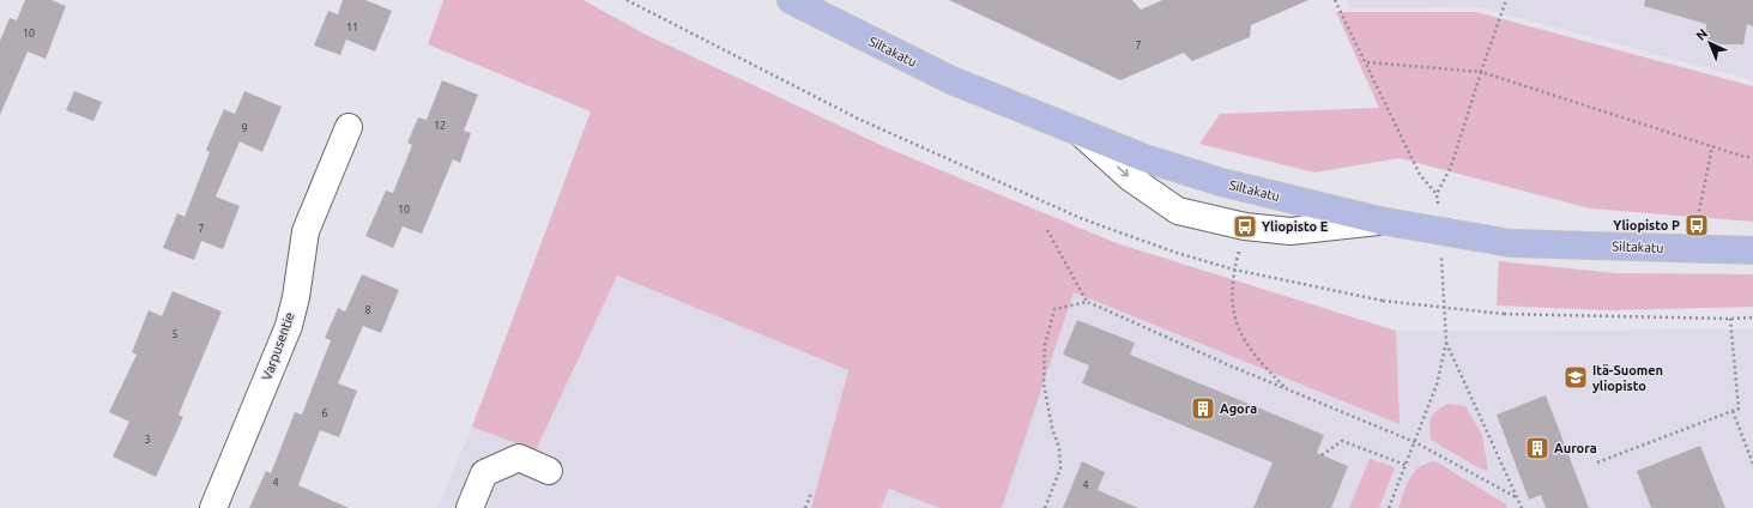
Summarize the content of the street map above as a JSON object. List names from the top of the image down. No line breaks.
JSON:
{"streets":{"main road":["Siltakatu"],"street":["Varpusentie"]},"places":{"bus stop":["Yliopisto P","Yliopisto E"],"school or university":["Itä-Suomen yliopisto"],"building":["Agora","Aurora"]},"house_numbers":["11","10","7","12","9","10","7","8","5","6","3","4","4"],"north":"top left"}
